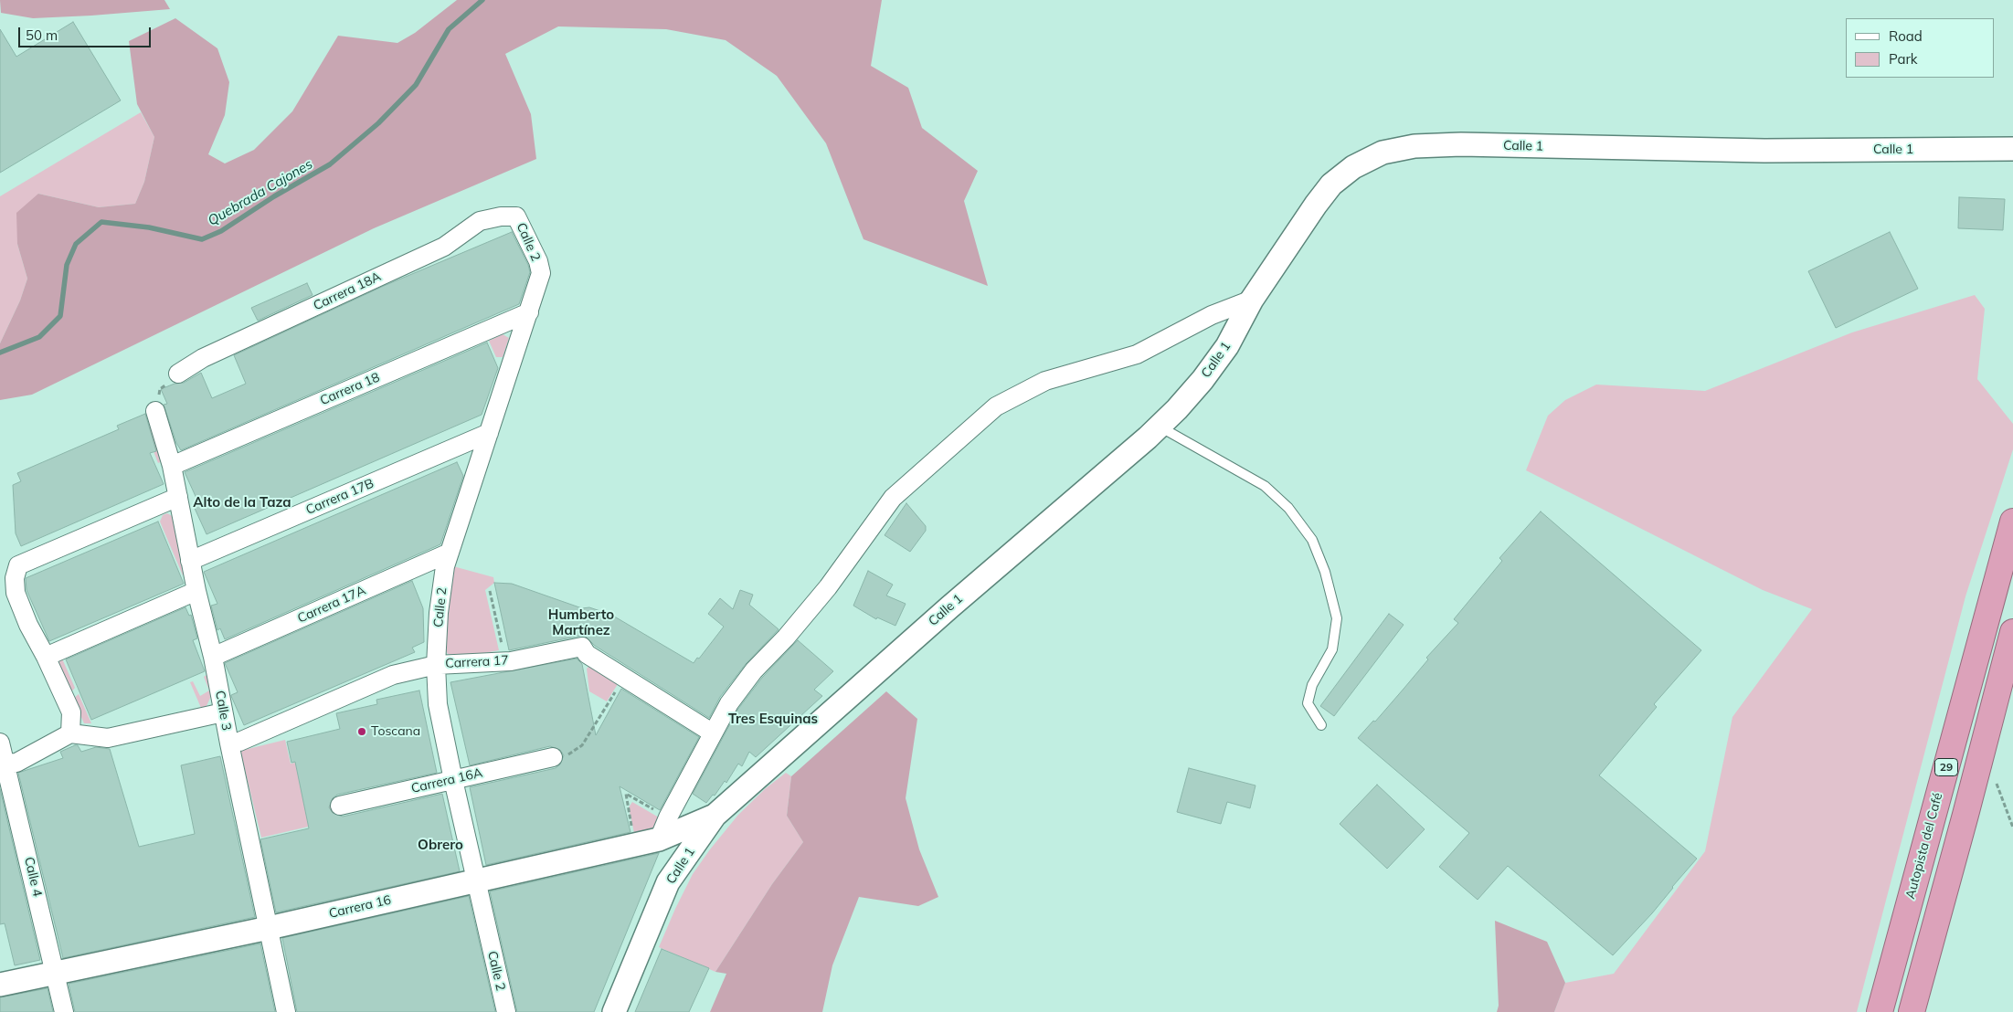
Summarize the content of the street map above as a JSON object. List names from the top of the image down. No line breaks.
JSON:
{"streets":{"highway":["29","Autopista del Café"],"street":["Calle 1","Calle 2","Carrera 18A","Carrera 18","Carrera 17B","Carrera 17A","Carrera 17","Calle 3","Carrera 16A","Calle 4","Carrera 16"]},"crossings":[["Calle 1","Carrera 16"],["Calle 2","Carrera 18A"],["Calle 2","Carrera 18"],["Calle 2","Carrera 17B"],["Calle 2","Carrera 17A"],["Calle 2","Carrera 17"],["Calle 2","Carrera 16A"],["Calle 2","Carrera 16"],["Carrera 18","Calle 3"],["Carrera 17B","Calle 3"],["Carrera 17A","Calle 3"],["Carrera 17","Calle 3"],["Calle 3","Carrera 16"],["Calle 4","Carrera 16"]],"districts":["Alto de la Taza","Humberto Martínez","Tres Esquinas","Obrero"],"water":["Quebrada Cajones"],"places":["Toscana"],"legend":["Road","Park"],"scale_bar":"50 m"}
